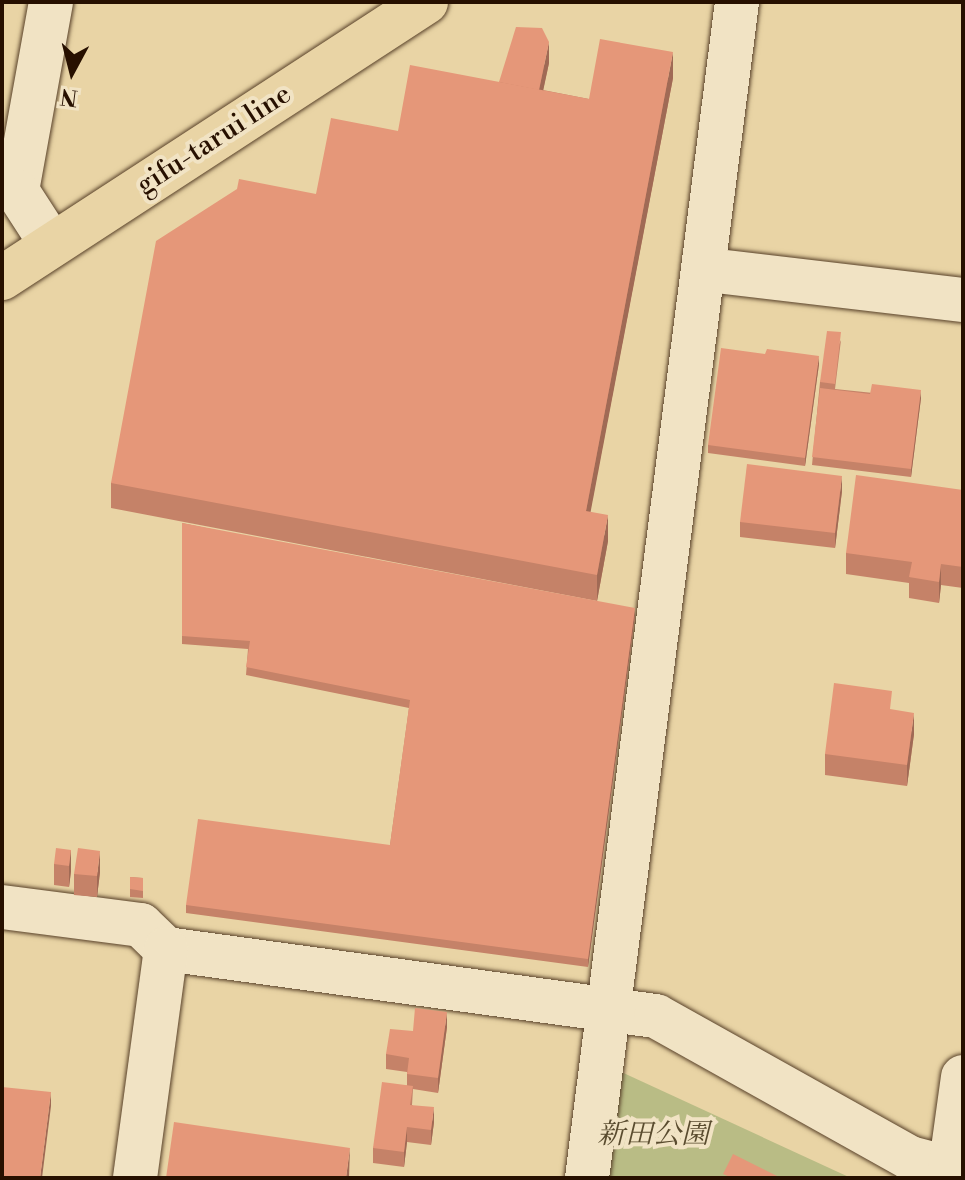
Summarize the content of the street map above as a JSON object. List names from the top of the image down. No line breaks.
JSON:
{"streets":{"main road":["gifu-tarui line"]},"parks":["新田公園"],"north":"bottom"}
